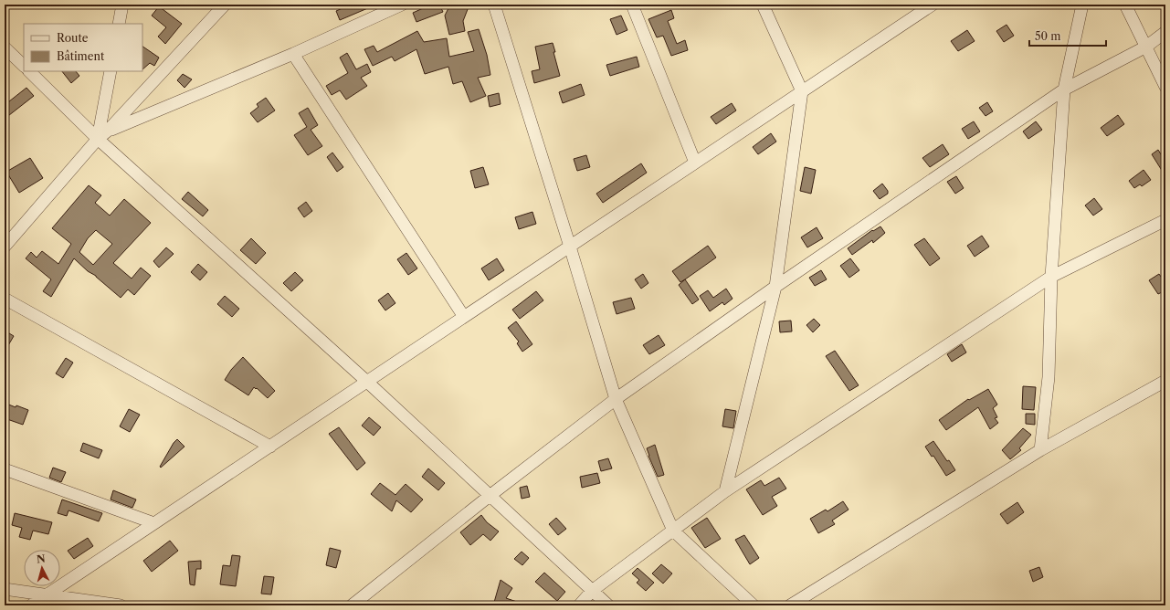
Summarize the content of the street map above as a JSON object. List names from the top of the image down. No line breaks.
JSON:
{"legend":["Route","Bâtiment"],"scale_bar":"50 m","north":"top"}
